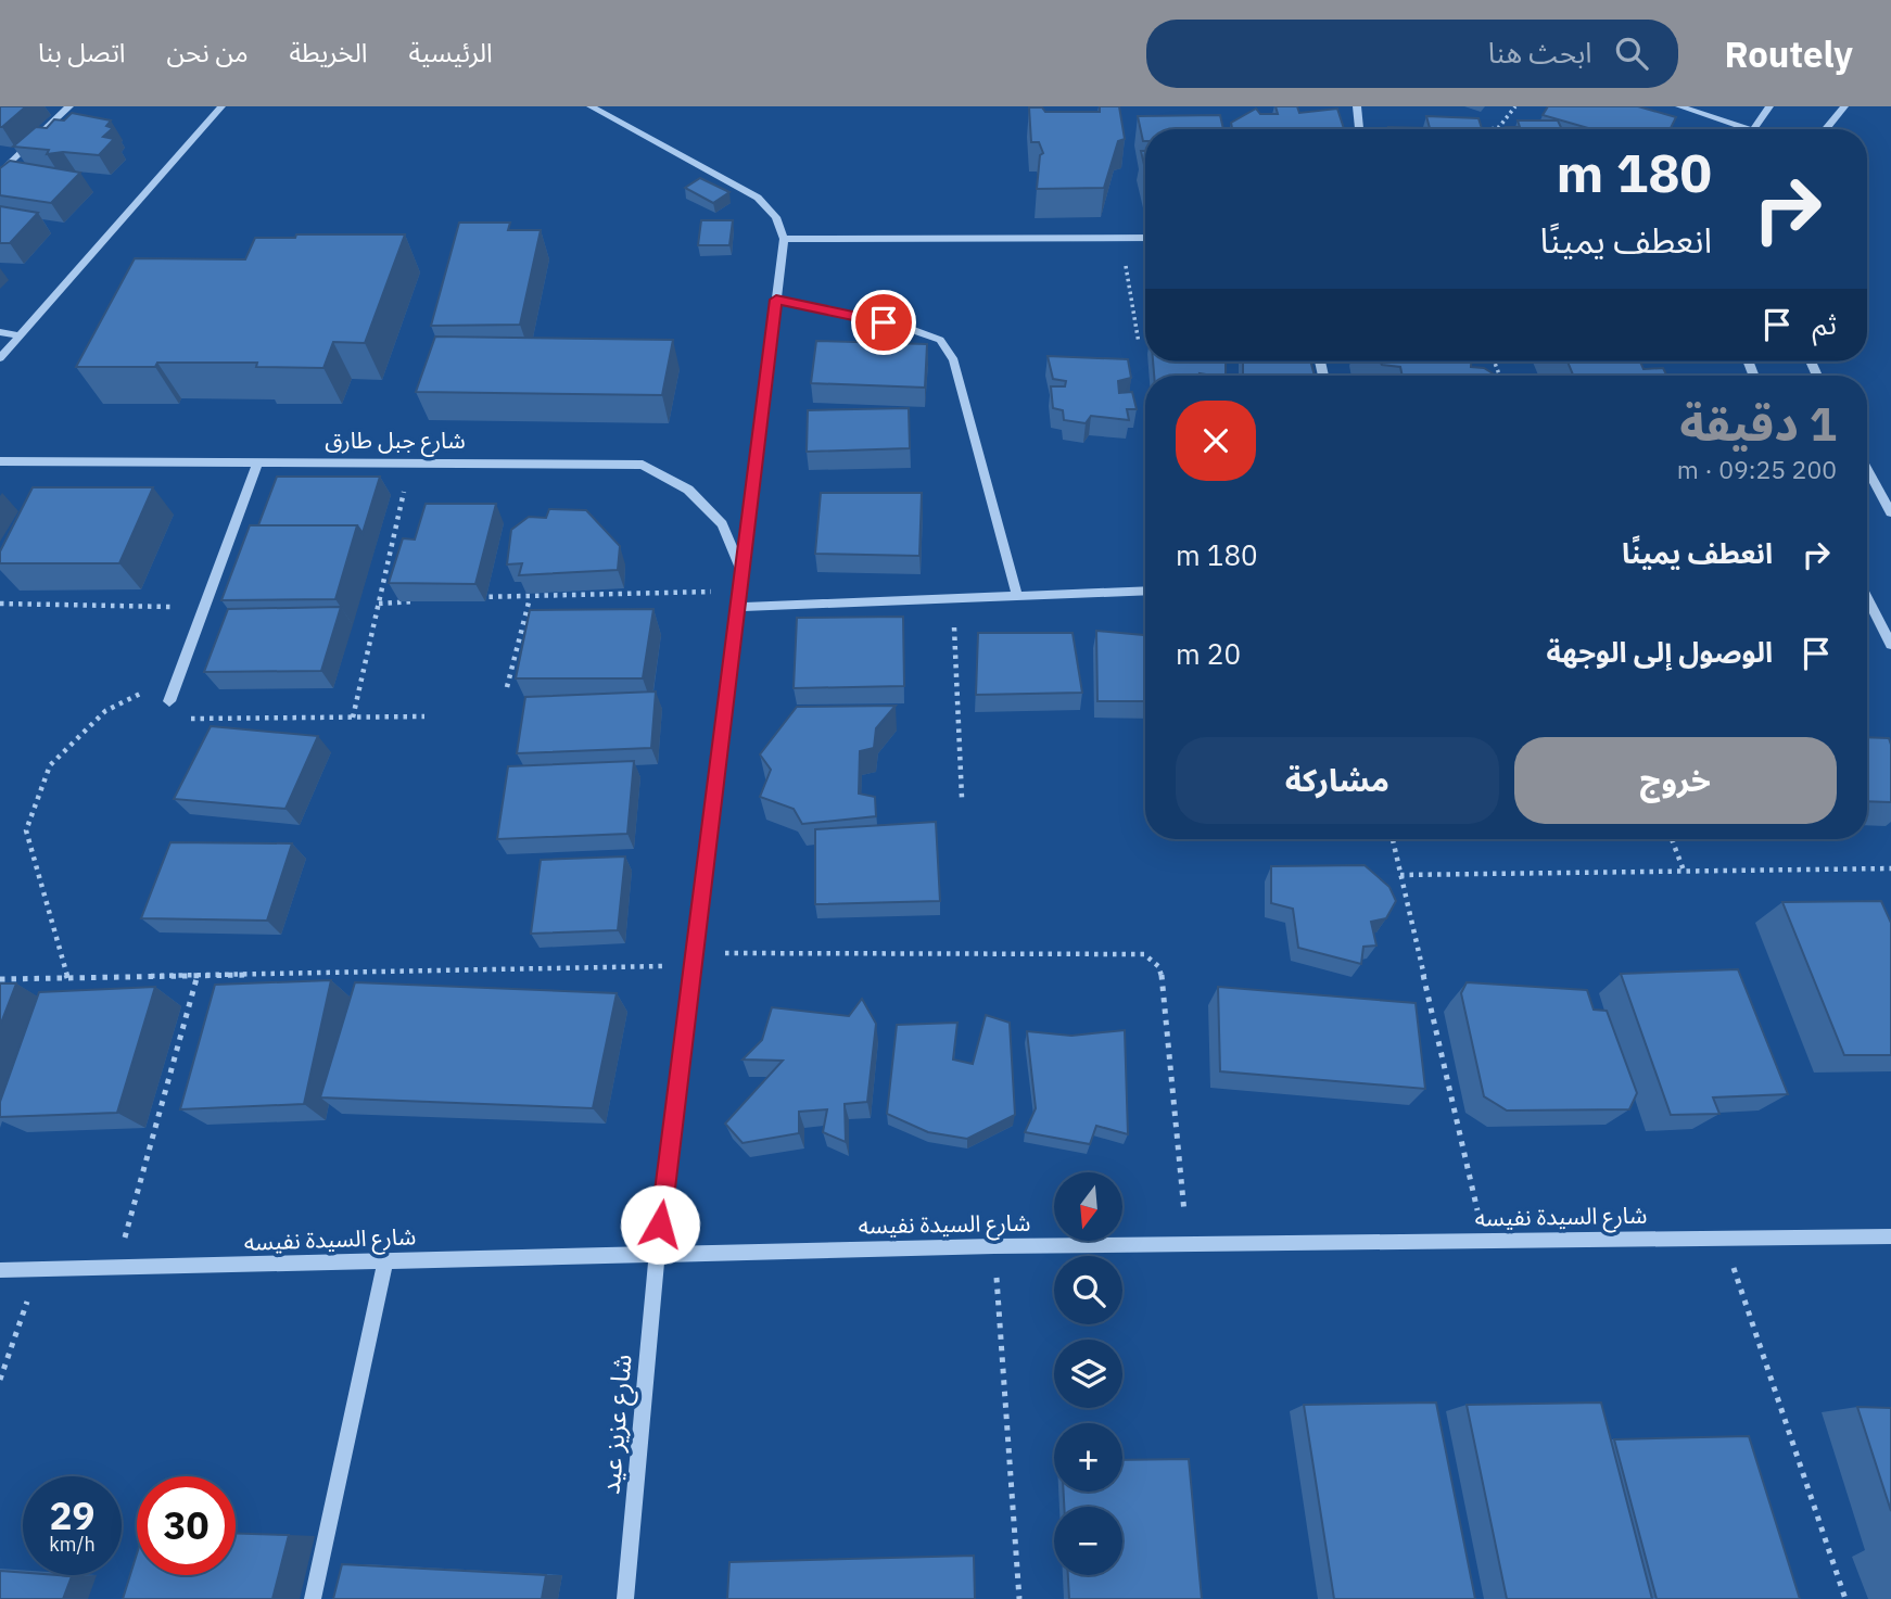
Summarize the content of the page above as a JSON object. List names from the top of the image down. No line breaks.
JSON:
{"streets":{"street":["شارع جبل طارق","شارع السيدة نفيسه","شارع عزيز عيد"]},"crossings":[["شارع جبل طارق","شارع عزيز عيد"],["شارع السيدة نفيسه","شارع عزيز عيد"]],"north":"bottom","page":{"header":"Routely","search":"ابحث هنا","nav":["الرئيسية","الخريطة","من نحن","اتصل بنا"],"turn":["180 m","انعطف يمينًا"],"then":"ثم","heading":["1 دقيقة","200 m · 09:25"],"list":[{"name":"انعطف يمينًا","value":"180 m"},{"name":"الوصول إلى الوجهة","value":"20 m"}],"buttons":["خروج","مشاركة"],"map_buttons":["+","−"],"speed":"29 km/h","limit":"30"}}
